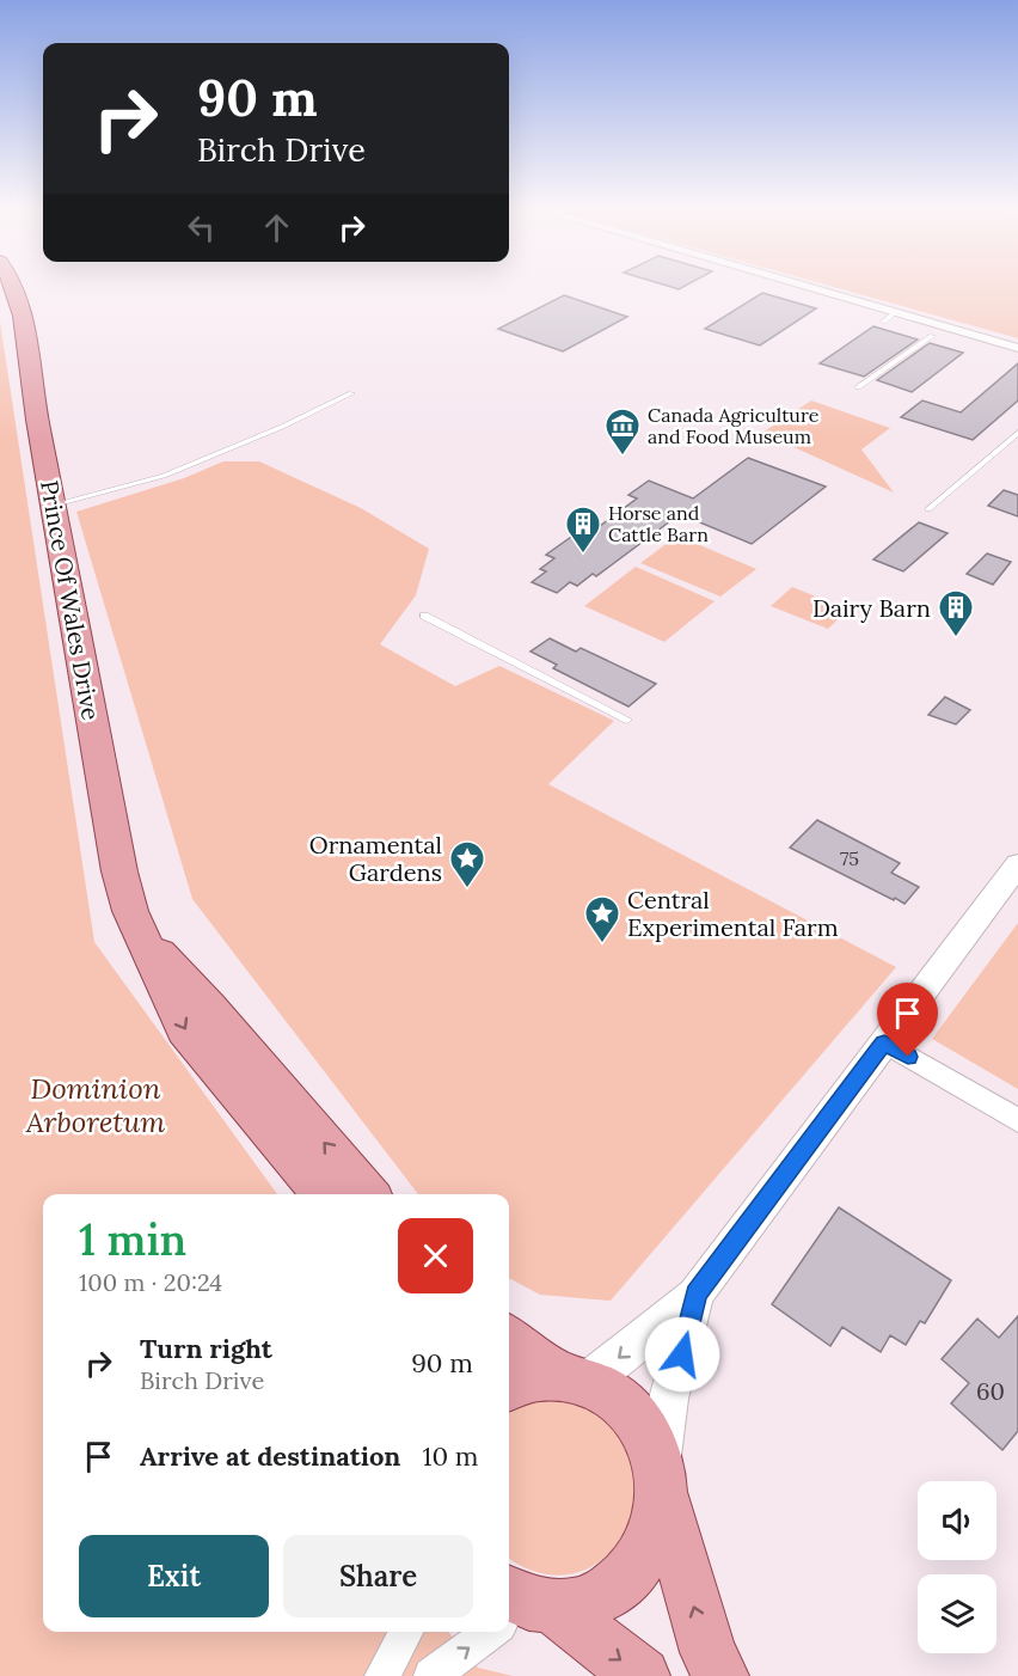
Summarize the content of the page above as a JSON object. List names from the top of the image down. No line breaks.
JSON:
{"streets":{"main road":["Prince Of Wales Drive"]},"parks":["Dominion Arboretum"],"places":{"museum":["Canada Agriculture and Food Museum"],"building":["Horse and Cattle Barn","Dairy Barn"],"place":["Ornamental Gardens","Central Experimental Farm"]},"house_numbers":["75","60"],"page":{"turn":["90 m","Birch Drive"],"heading":["1 min","100 m · 20:24"],"list":[{"name":"Turn right","note":"Birch Drive","value":"90 m"},{"name":"Arrive at destination","value":"10 m"}],"buttons":["Exit","Share"]}}
